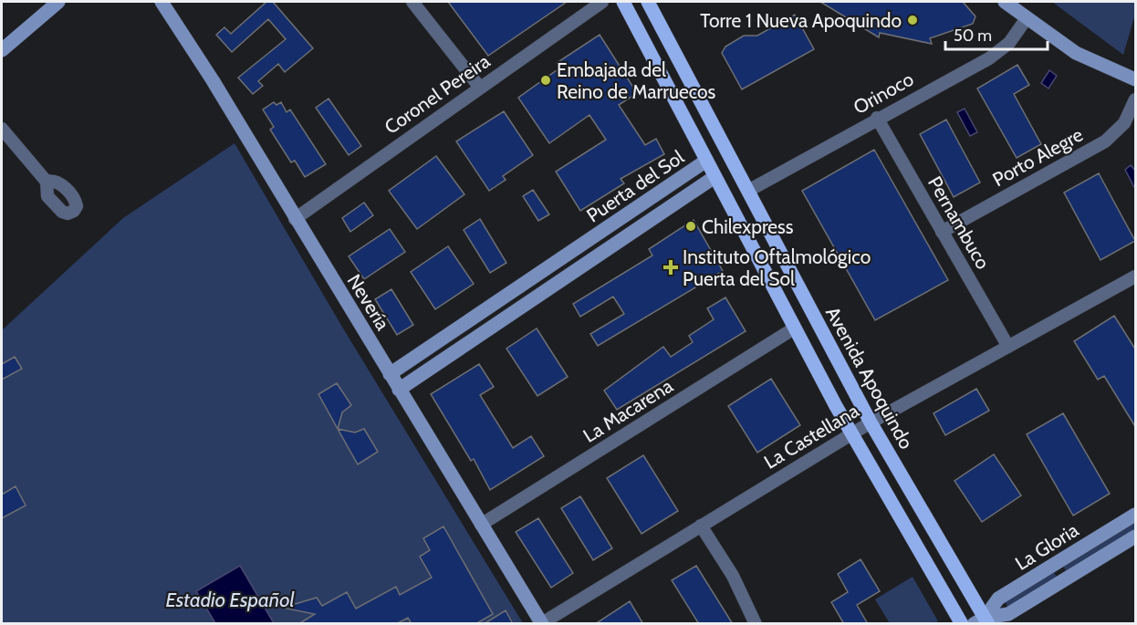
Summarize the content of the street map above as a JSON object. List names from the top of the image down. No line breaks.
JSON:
{"streets":{"main road":["Avenida Apoquindo"],"street":["Orinoco","Coronel Pereira","Porto Alegre","Puerta del Sol","Pernambuco","Nevería","La Macarena","La Castellana","La Gloria"]},"crossings":[["Orinoco","Pernambuco"],["Orinoco","Avenida Apoquindo"],["Coronel Pereira","Nevería"],["Porto Alegre","Pernambuco"],["Puerta del Sol","Nevería"],["Pernambuco","La Castellana"],["Nevería","La Macarena"],["Nevería","La Castellana"],["Avenida Apoquindo","La Castellana"],["Avenida Apoquindo","La Gloria"]],"water":["Estadio Español"],"places":{"other":["Torre 1 Nueva Apoquindo","Embajada del Reino de Marruecos","Chilexpress"],"health":["Instituto Oftalmológico Puerta del Sol"]},"scale_bar":"50 m"}
